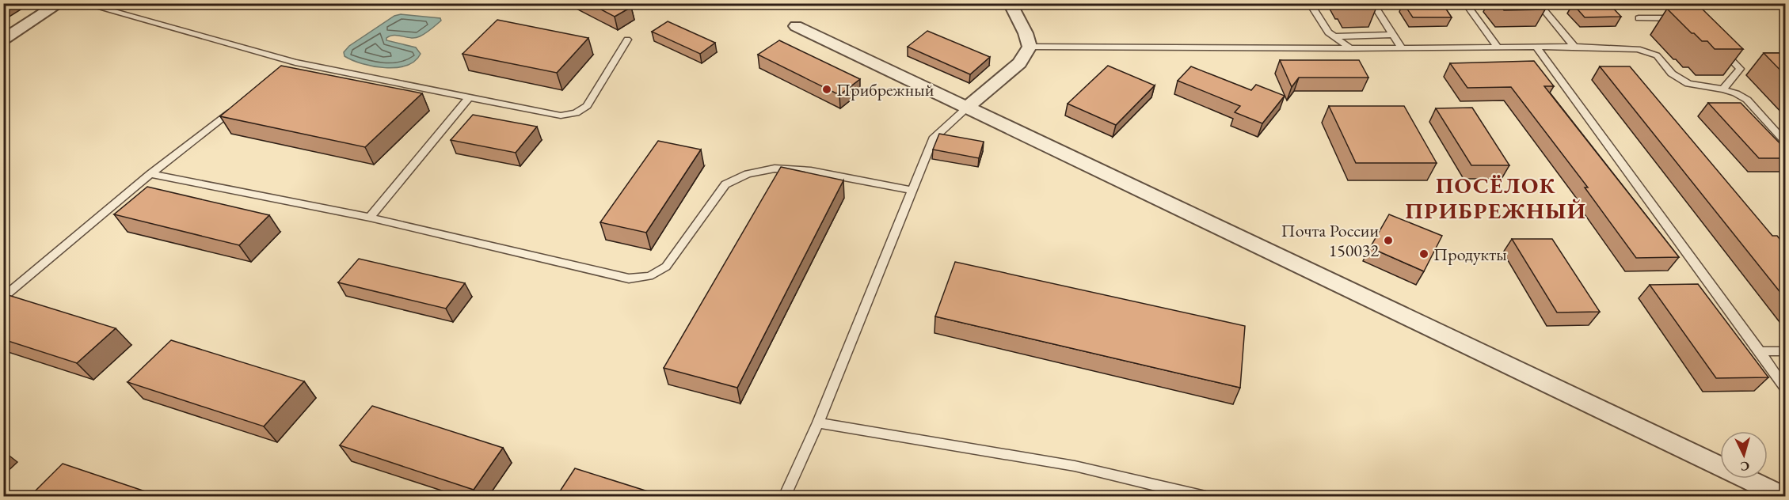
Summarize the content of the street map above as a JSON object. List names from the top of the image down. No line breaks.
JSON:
{"districts":["ПОСЁЛОК ПРИБРЕЖНЫЙ"],"places":["Прибрежный","Почта России 150032","Продукты"],"north":"bottom"}
